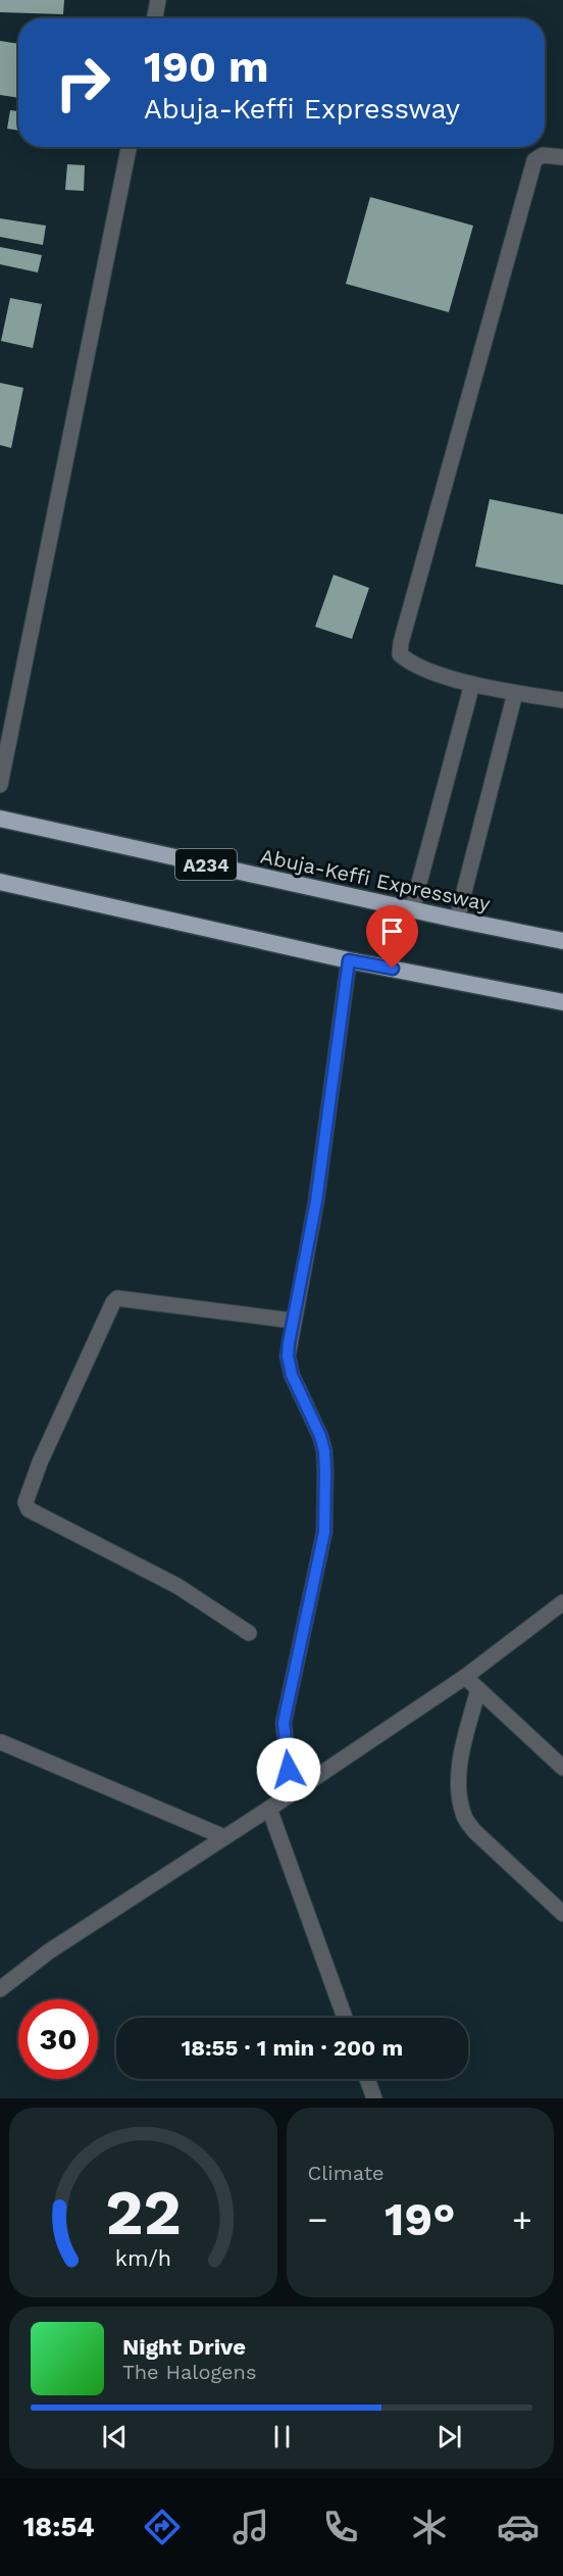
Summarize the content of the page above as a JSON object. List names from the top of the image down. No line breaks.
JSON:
{"streets":{"highway":["A234","Abuja-Keffi Expressway"]},"page":{"turn":["190 m","Abuja-Keffi Expressway"],"limit":"30","trip":"18:55 · 1 min · 200 m","tile":"Climate","heat":["−","19°","+"],"song":["Night Drive","The Halogens"],"tabs":"18:54","gauge":["22","km/h"]}}
